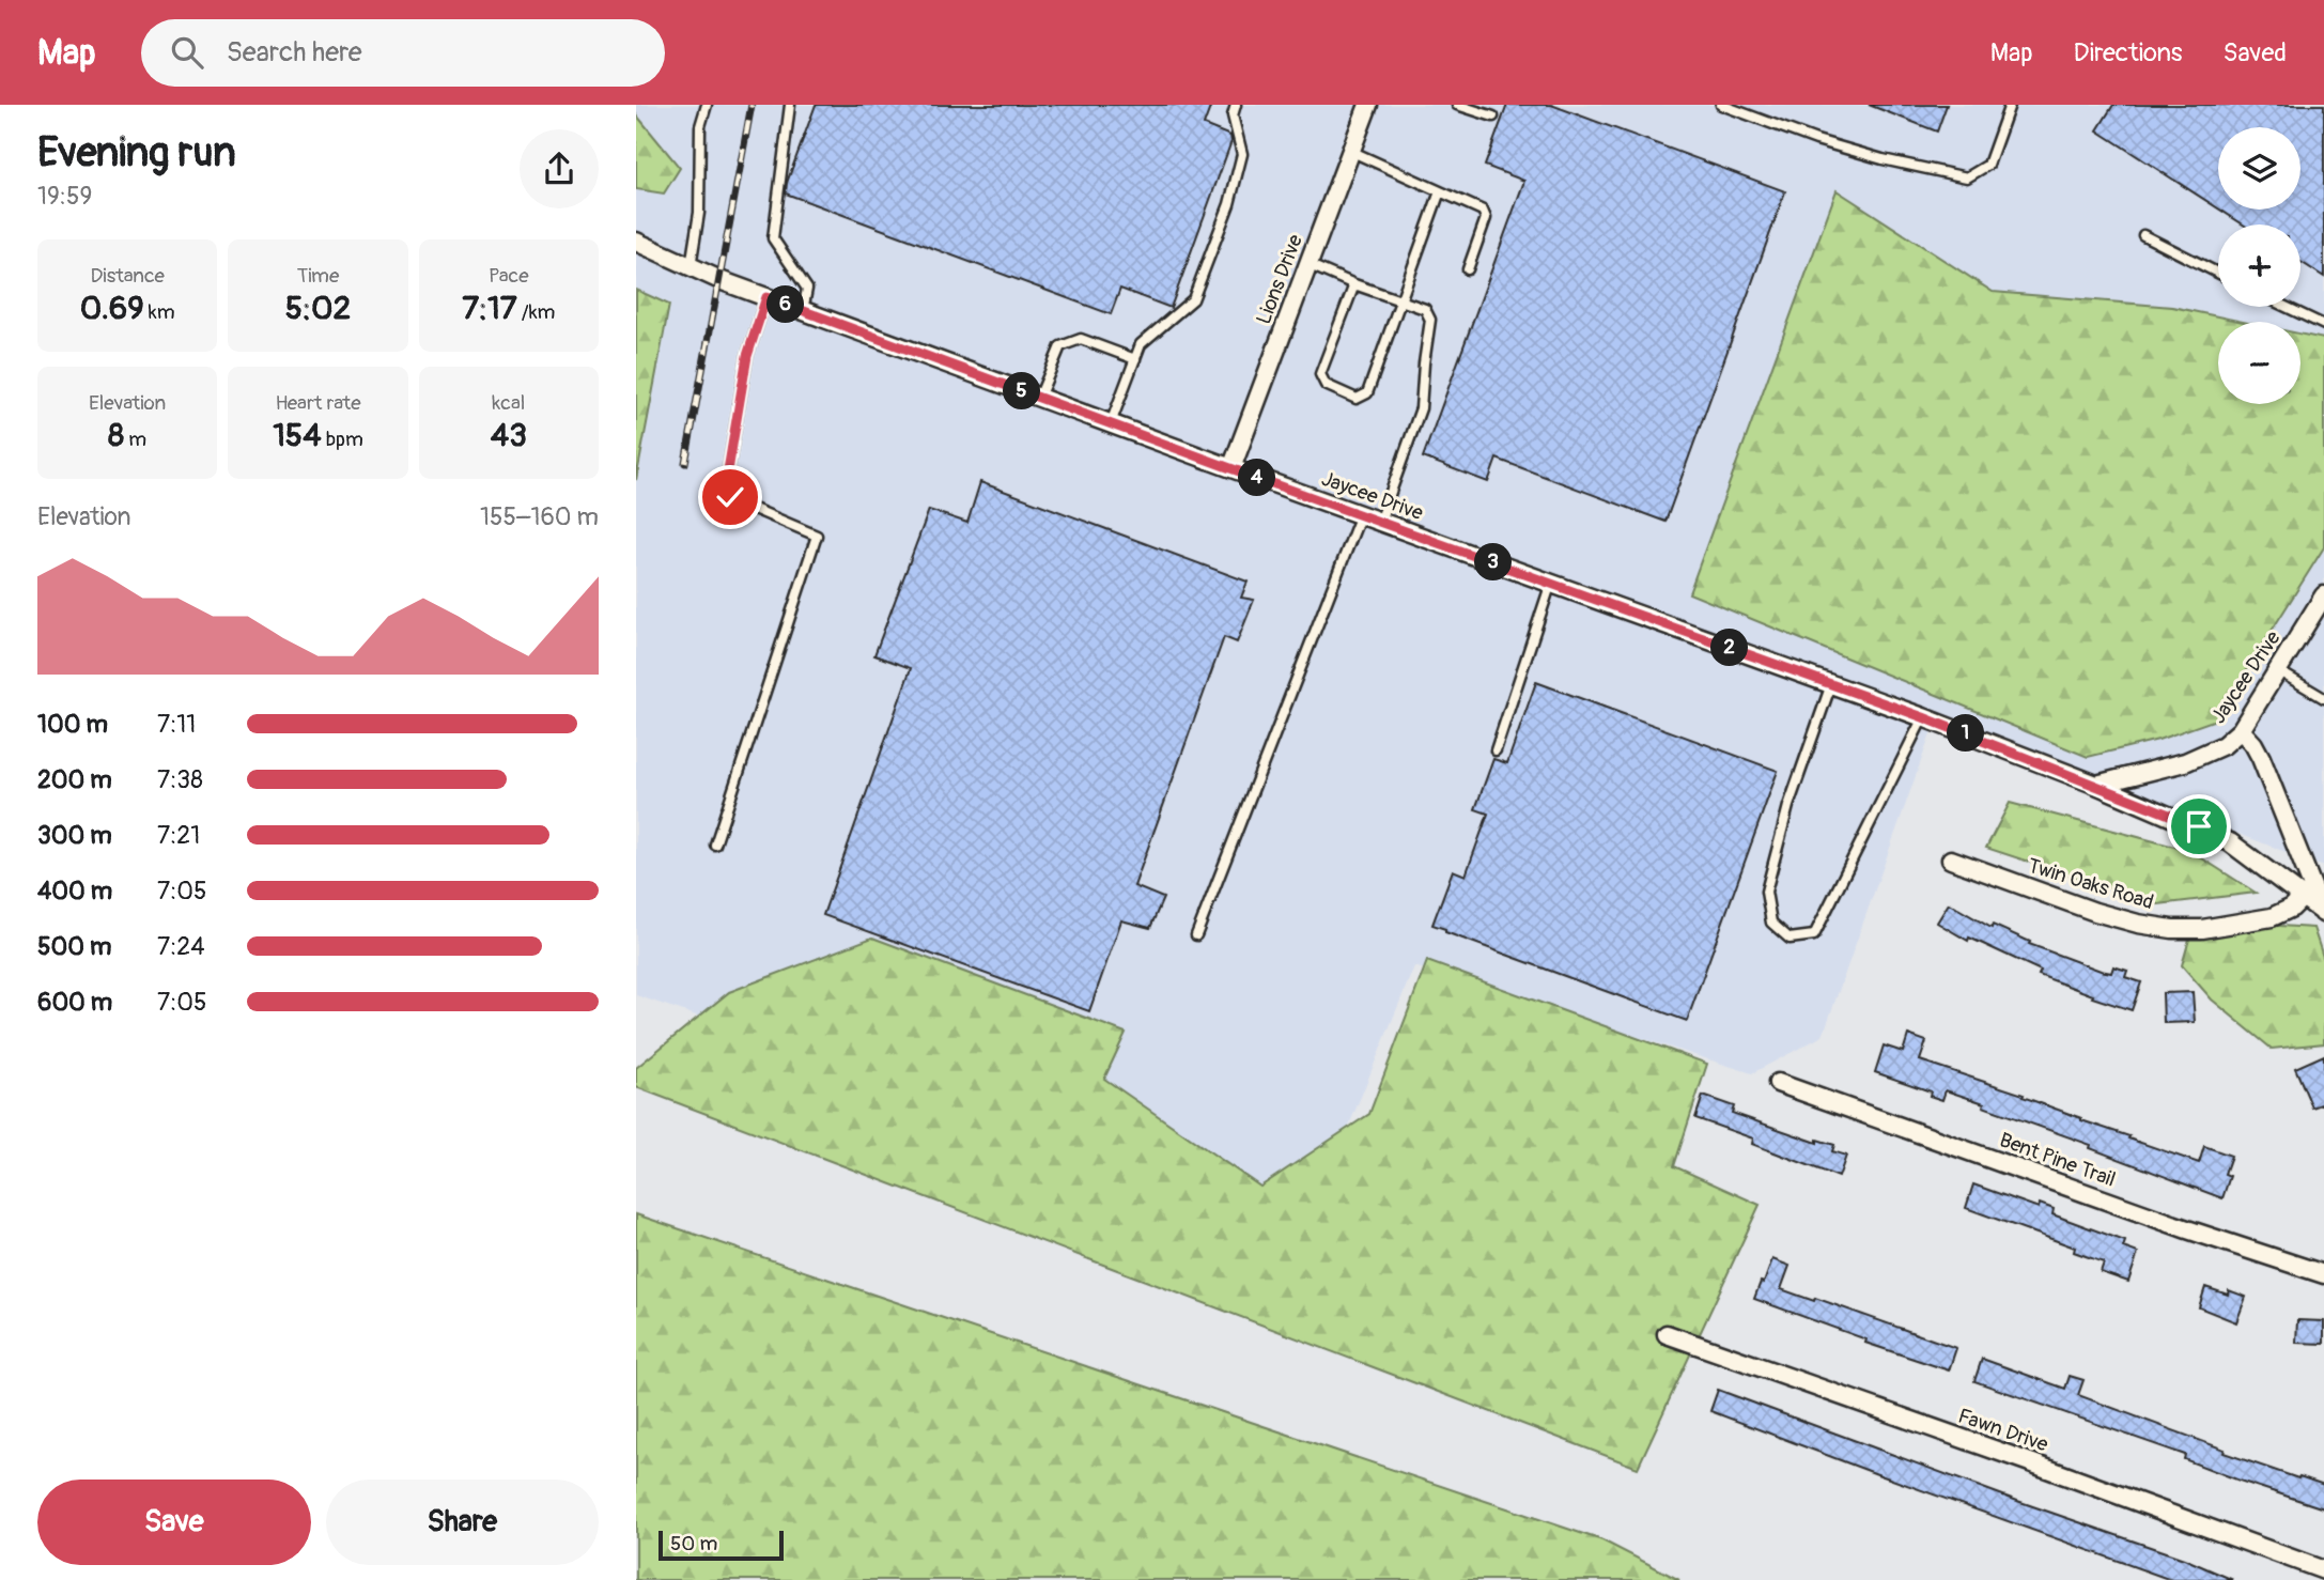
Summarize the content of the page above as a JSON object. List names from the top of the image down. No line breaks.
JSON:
{"streets":{"street":["Lions Drive","Jaycee Drive","Twin Oaks Road","Bent Pine Trail","Fawn Drive"]},"crossings":[["Lions Drive","Jaycee Drive"],["Jaycee Drive","Twin Oaks Road"]],"scale_bar":"50 m","page":{"header":"Map","search":"Search here","nav":["Map","Directions","Saved"],"heading":["Evening run","19:59"],"map_buttons":["+","−"],"stats":[["Distance","0.69 km"],["Time","5:02"],["Pace","7:17 /km"],["Elevation","8 m"],["Heart rate","154 bpm"],["kcal","43"]],"pins":["6","5","4","3","2","1"],"chart":["Elevation","155–160 m"],"list":[{"name":"100 m","note":"7:11"},{"name":"200 m","note":"7:38"},{"name":"300 m","note":"7:21"},{"name":"400 m","note":"7:05"},{"name":"500 m","note":"7:24"},{"name":"600 m","note":"7:05"}],"buttons":["Save","Share"],"scale":"50 m"}}
